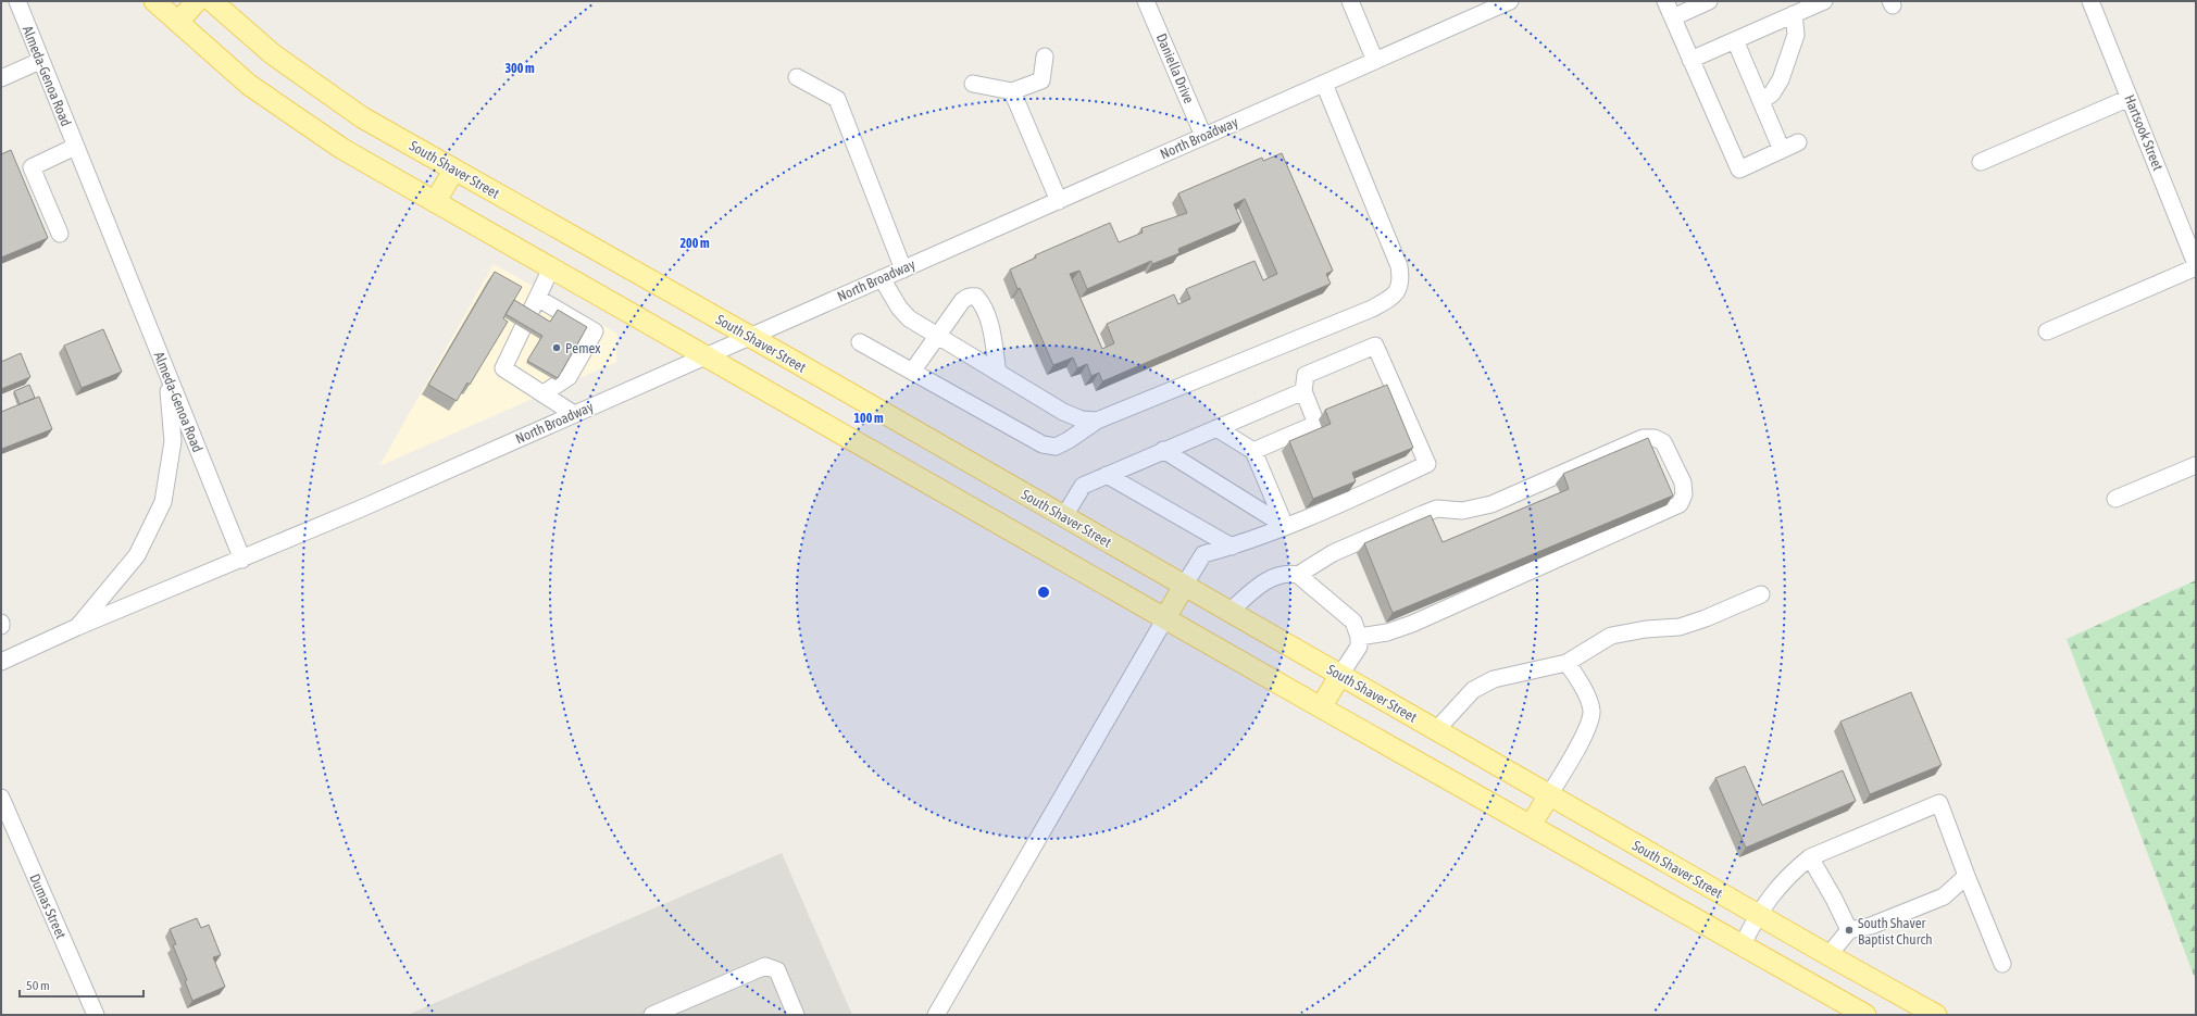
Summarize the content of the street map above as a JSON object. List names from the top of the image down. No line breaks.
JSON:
{"streets":{"main road":["South Shaver Street"],"street":["Daniella Drive","Almeda-Genoa Road","Hartsook Street","North Broadway","Dumas Street"]},"crossings":[["Daniella Drive","North Broadway"],["Almeda-Genoa Road","North Broadway"],["North Broadway","South Shaver Street"]],"places":["Pemex","South Shaver Baptist Church"],"scale_bar":"50 m","rings":["300 m","200 m","100 m"]}
